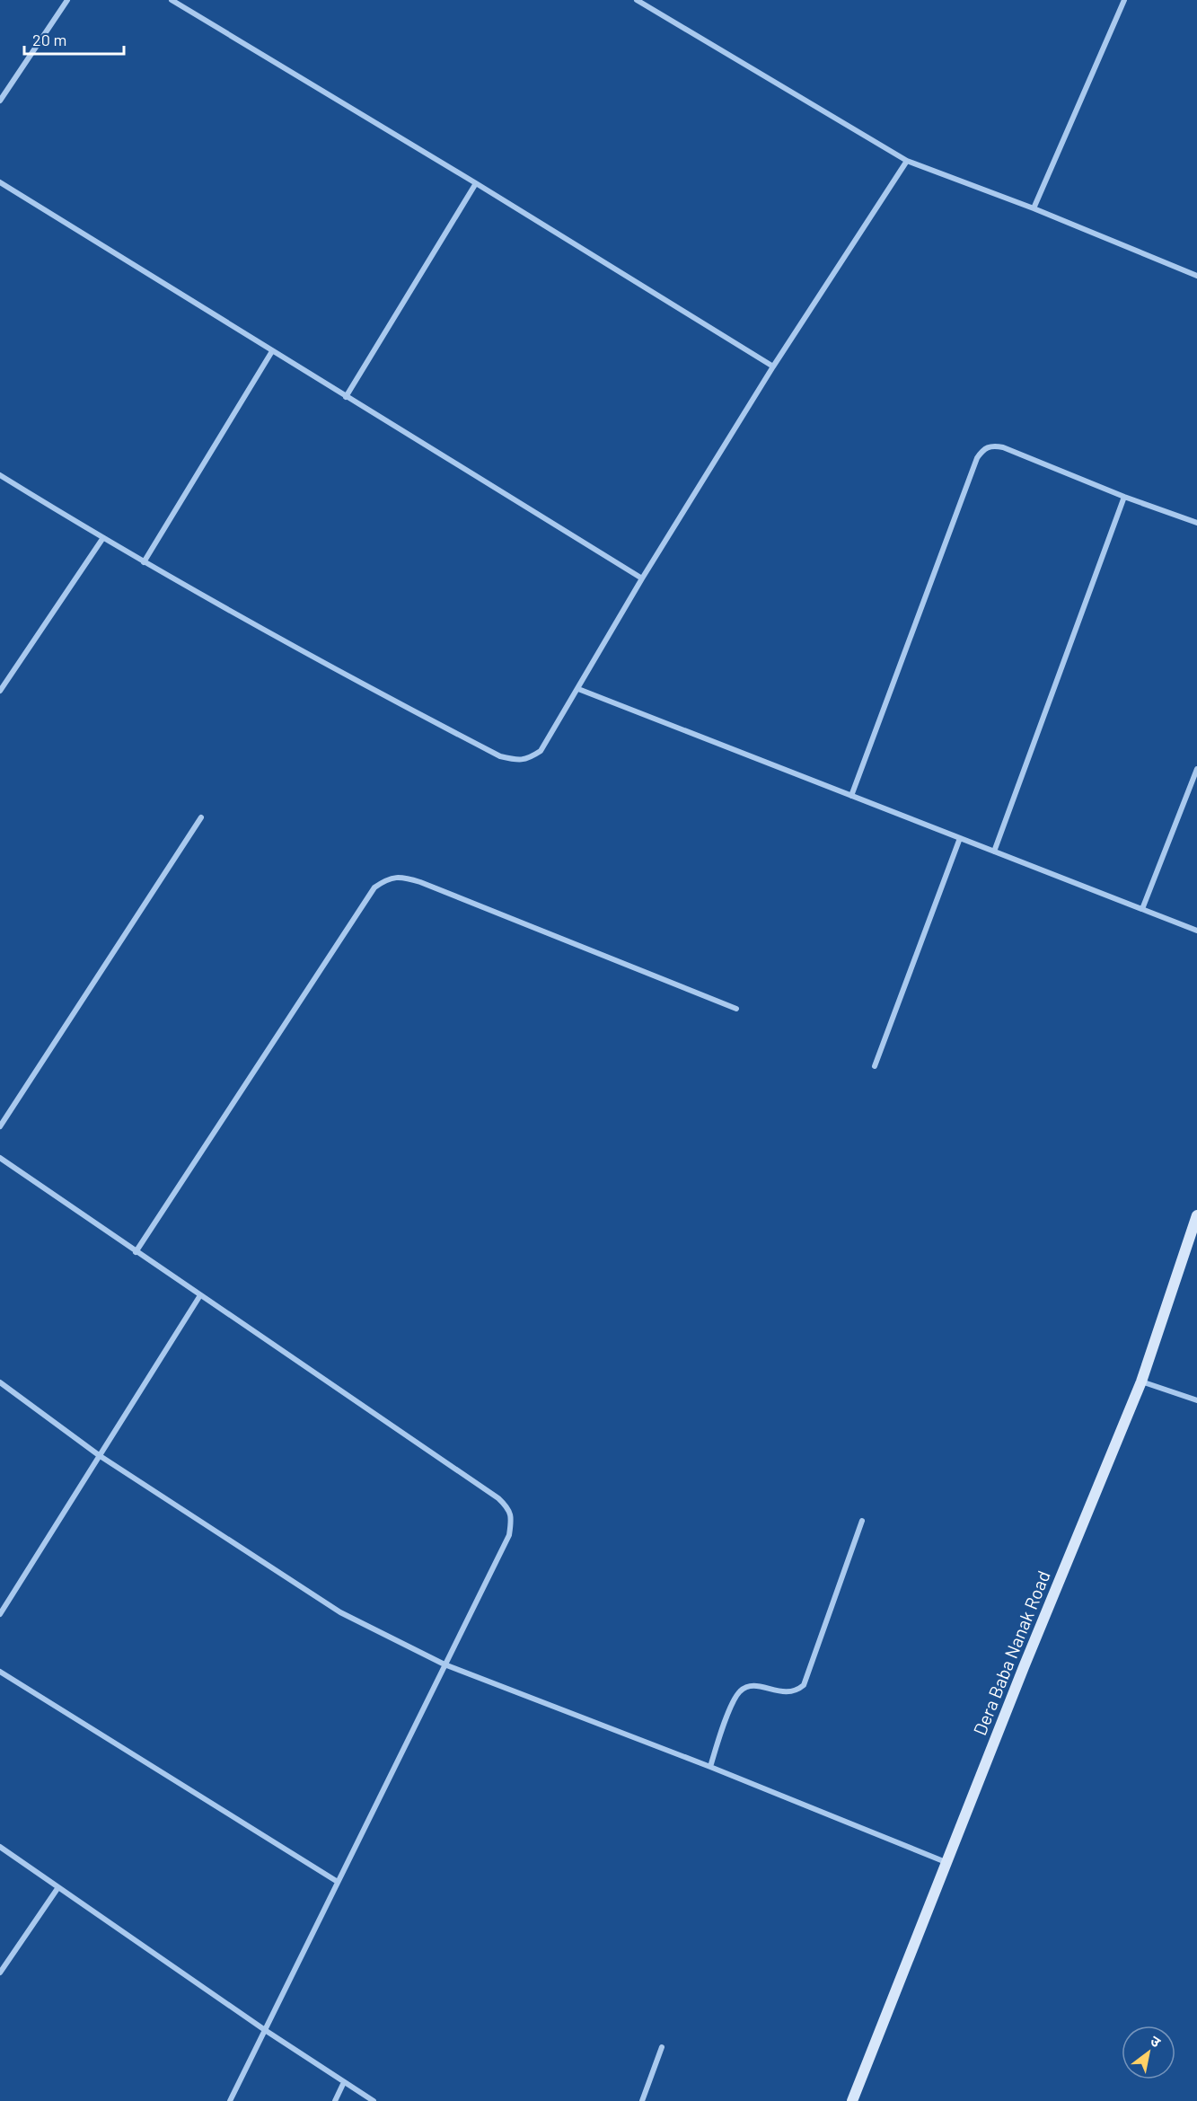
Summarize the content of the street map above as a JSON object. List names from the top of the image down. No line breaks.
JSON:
{"streets":{"main road":["Dera Baba Nanak Road"]},"scale_bar":"20 m","north":"top right"}
